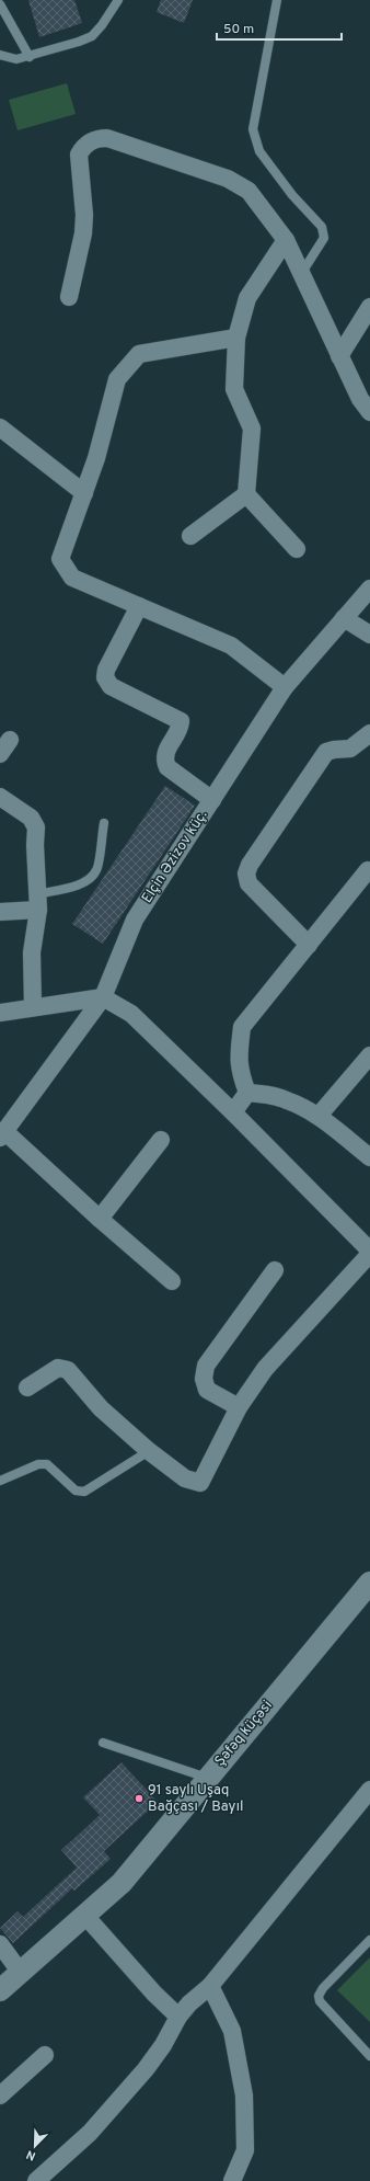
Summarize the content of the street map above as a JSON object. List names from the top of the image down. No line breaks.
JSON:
{"streets":{"street":["Elçin Əzizov küç.","Şəfəq küçəsi"]},"places":["91 saylı Uşaq Bağçası / Bayıl"],"scale_bar":"50 m","north":"bottom left"}
